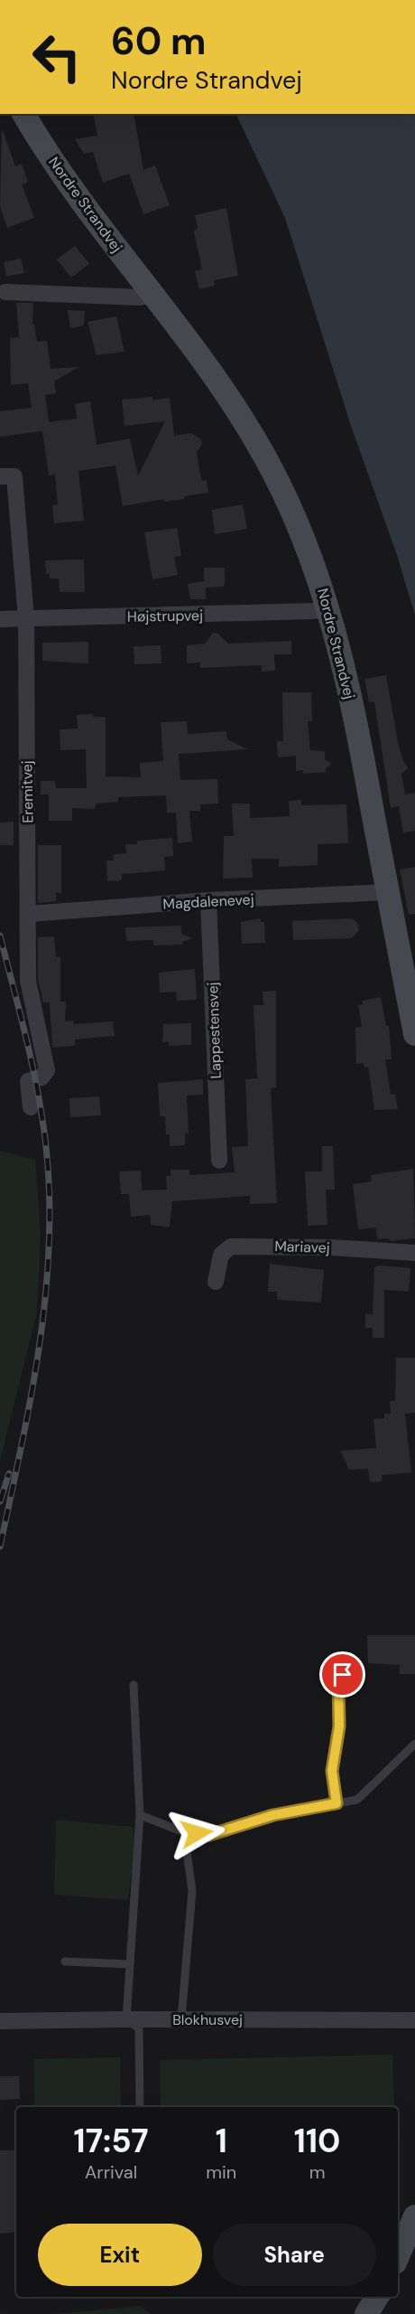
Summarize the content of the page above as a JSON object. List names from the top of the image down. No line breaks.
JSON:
{"streets":{"main road":["Nordre Strandvej"],"street":["Højstrupvej","Eremitvej","Magdalenevej","Lappestensvej","Mariavej","Blokhusvej"]},"crossings":[["Nordre Strandvej","Højstrupvej"],["Nordre Strandvej","Magdalenevej"],["Højstrupvej","Eremitvej"],["Eremitvej","Magdalenevej"],["Magdalenevej","Lappestensvej"]],"page":{"turn":["60 m","Nordre Strandvej"],"eta":["17:57","Arrival","1","min","110","m"],"buttons":["Exit","Share"]}}
